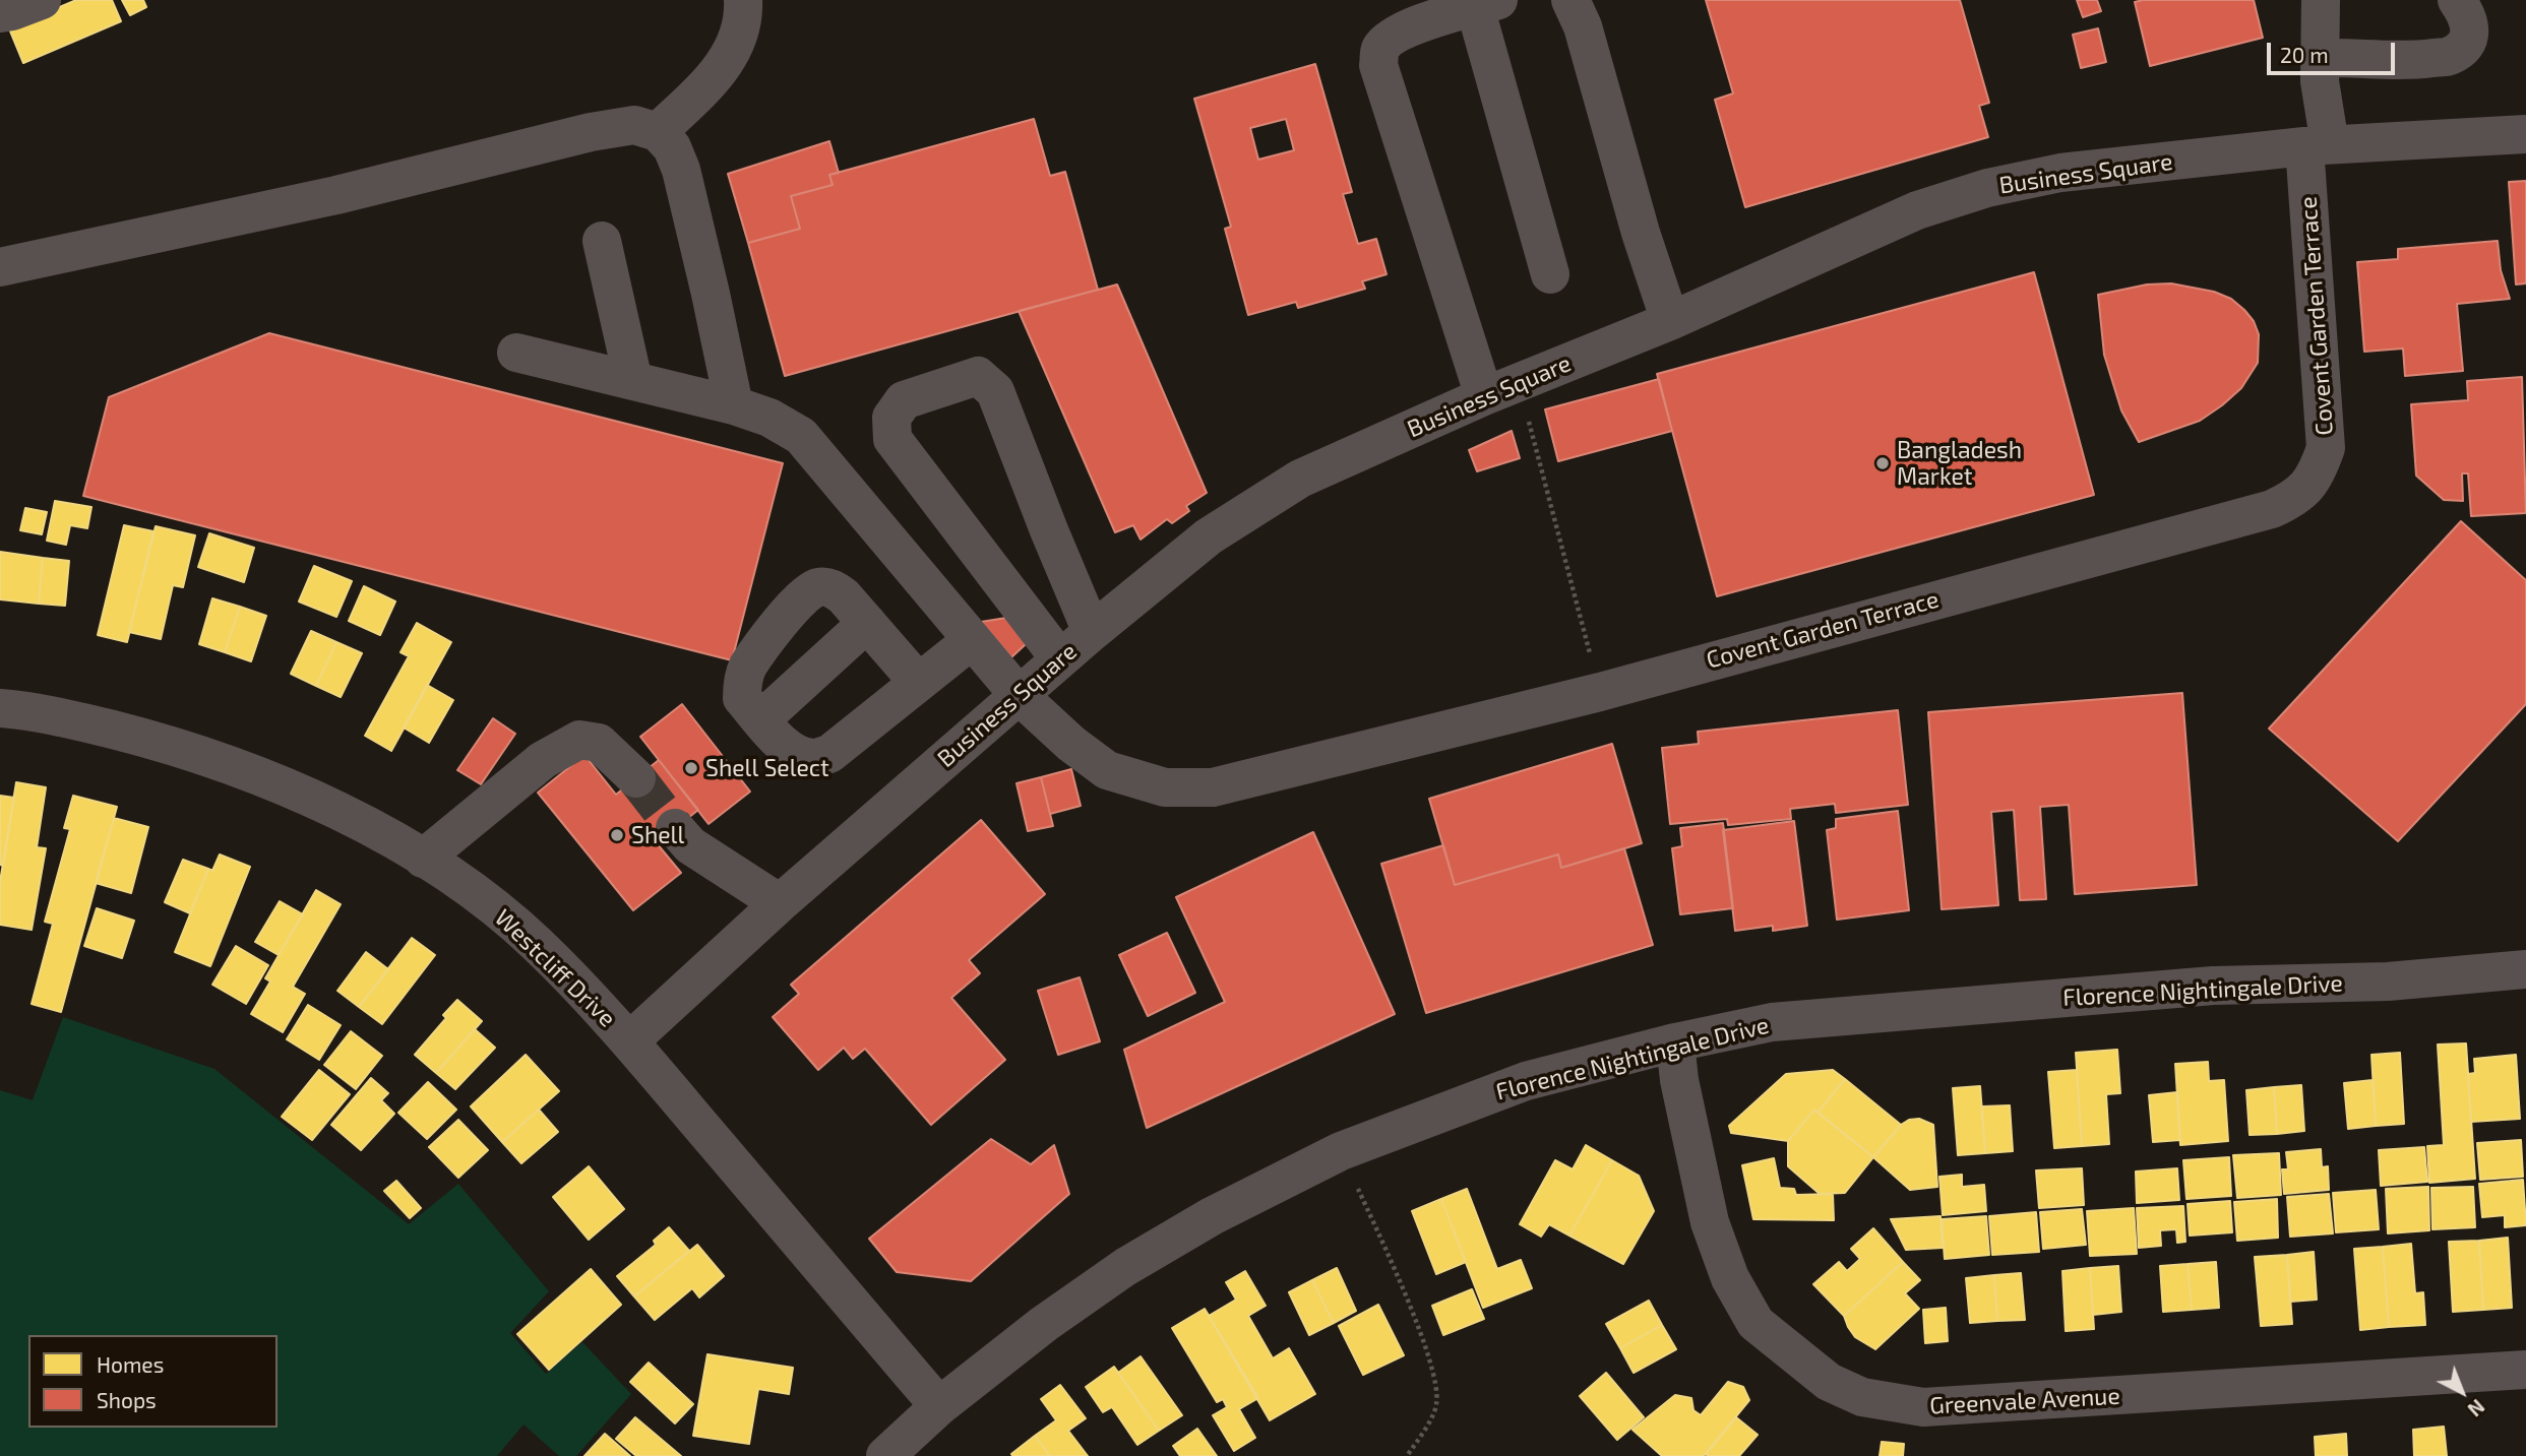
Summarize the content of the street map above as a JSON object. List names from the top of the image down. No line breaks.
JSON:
{"streets":{"street":["Business Square","Covent Garden Terrace","Westcliff Drive","Florence Nightingale Drive","Greenvale Avenue"]},"crossings":[["Business Square","Covent Garden Terrace"],["Business Square","Westcliff Drive"],["Westcliff Drive","Florence Nightingale Drive"],["Florence Nightingale Drive","Greenvale Avenue"]],"places":["Bangladesh Market","Shell Select","Shell"],"legend":["Homes","Shops"],"scale_bar":"20 m","north":"bottom right"}
